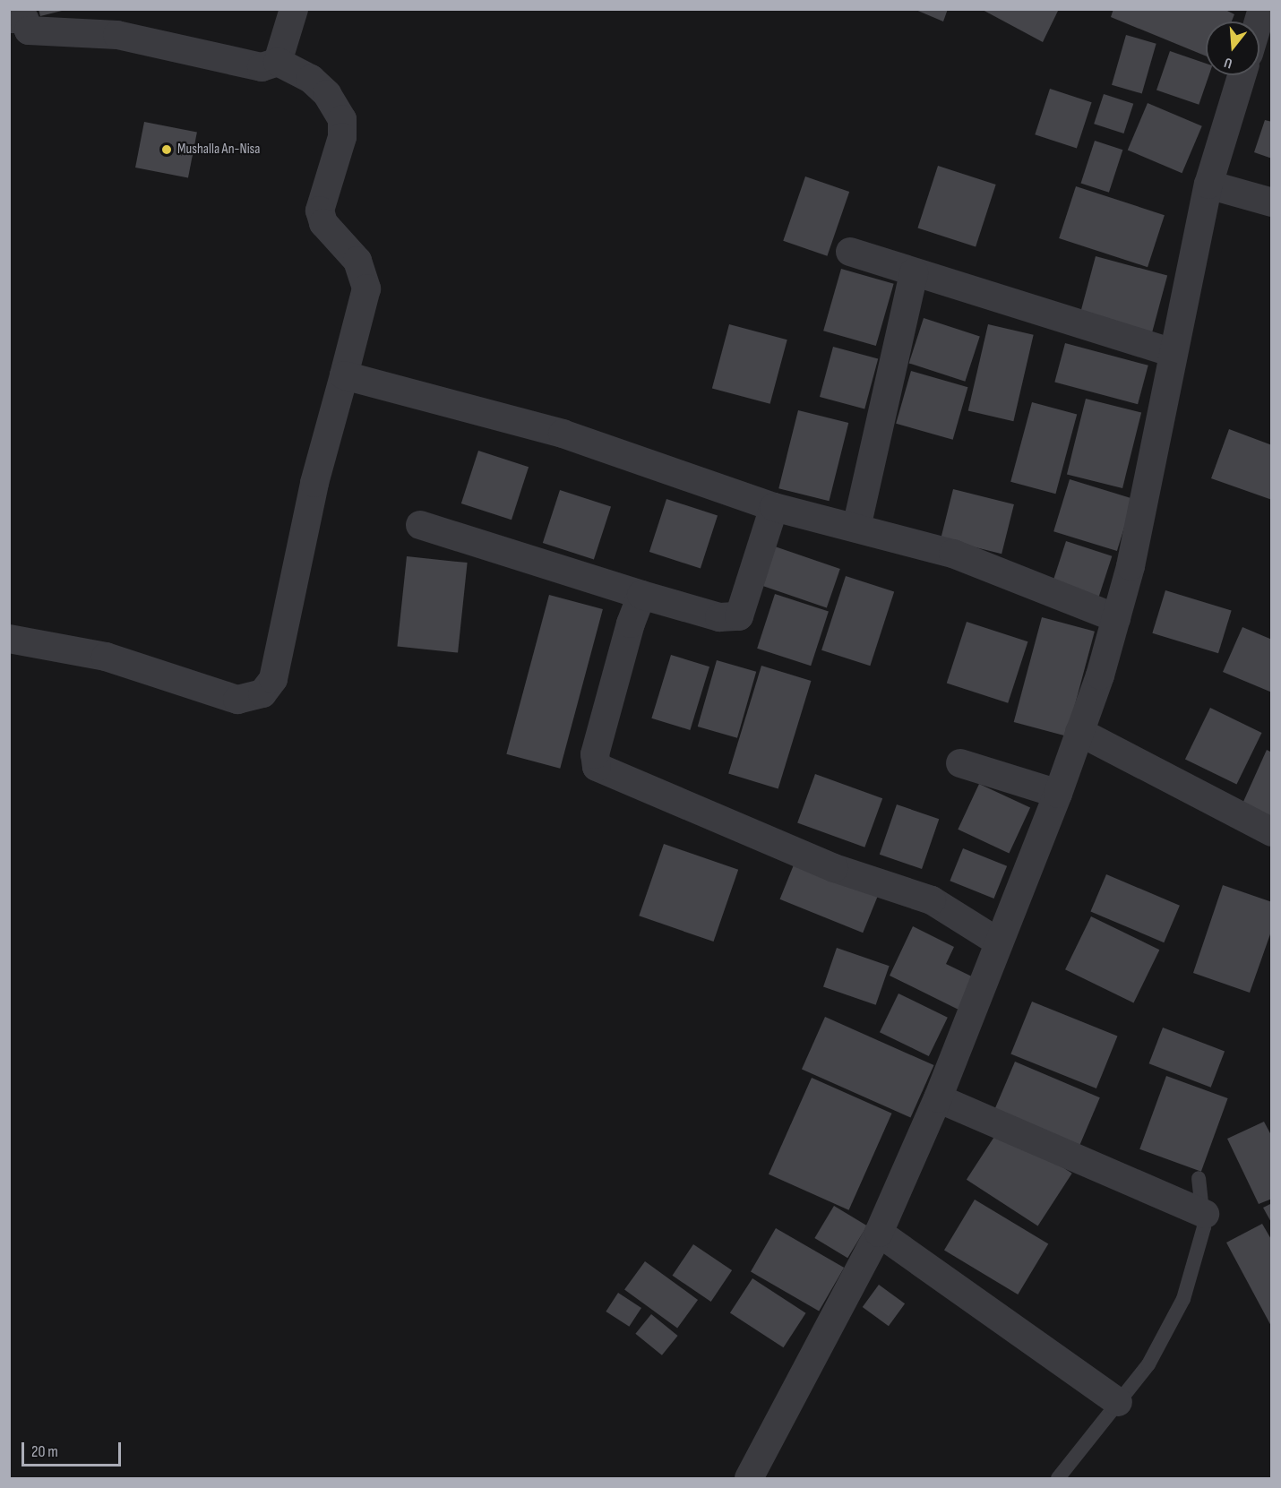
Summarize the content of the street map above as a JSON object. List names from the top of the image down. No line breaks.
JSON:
{"places":["Mushalla An-Nisa"],"scale_bar":"20 m","north":"bottom"}
